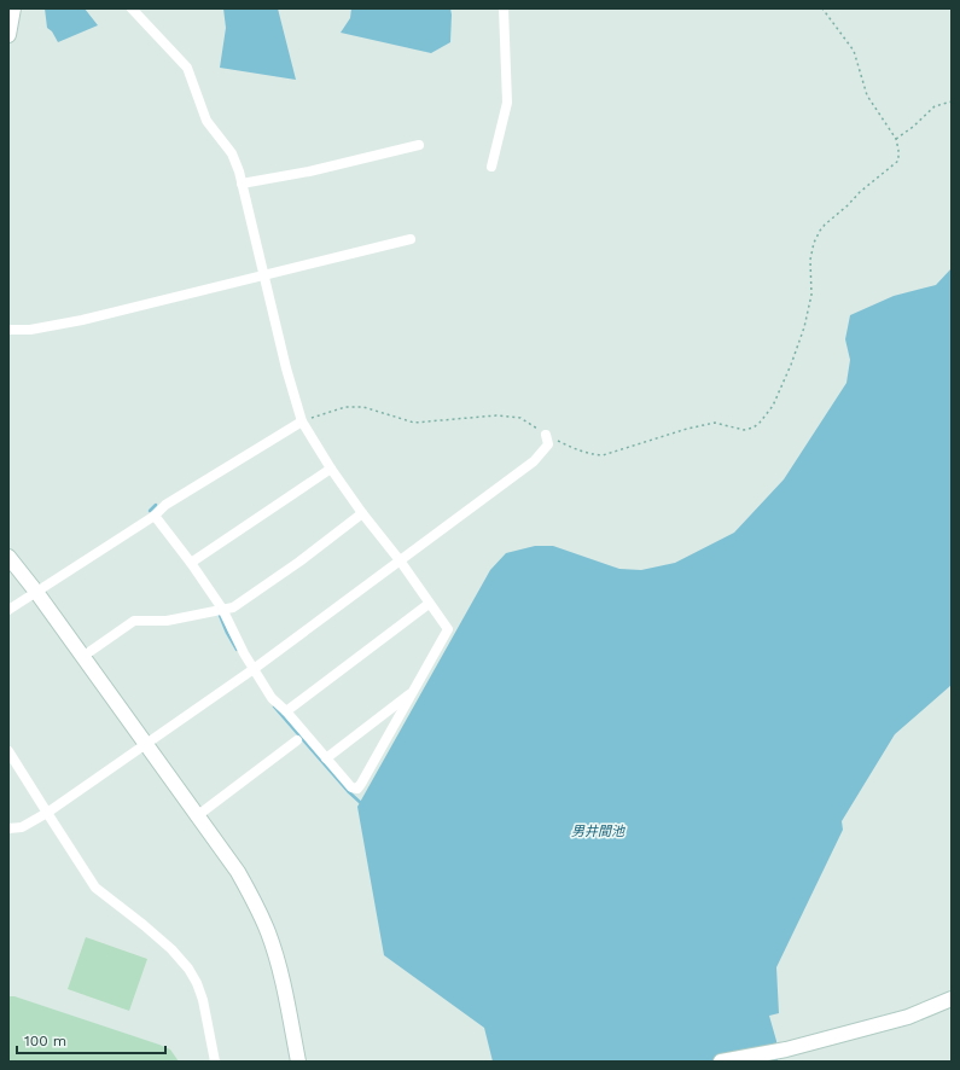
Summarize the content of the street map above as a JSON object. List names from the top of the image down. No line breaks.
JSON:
{"water":["男井間池"],"scale_bar":"100 m"}
